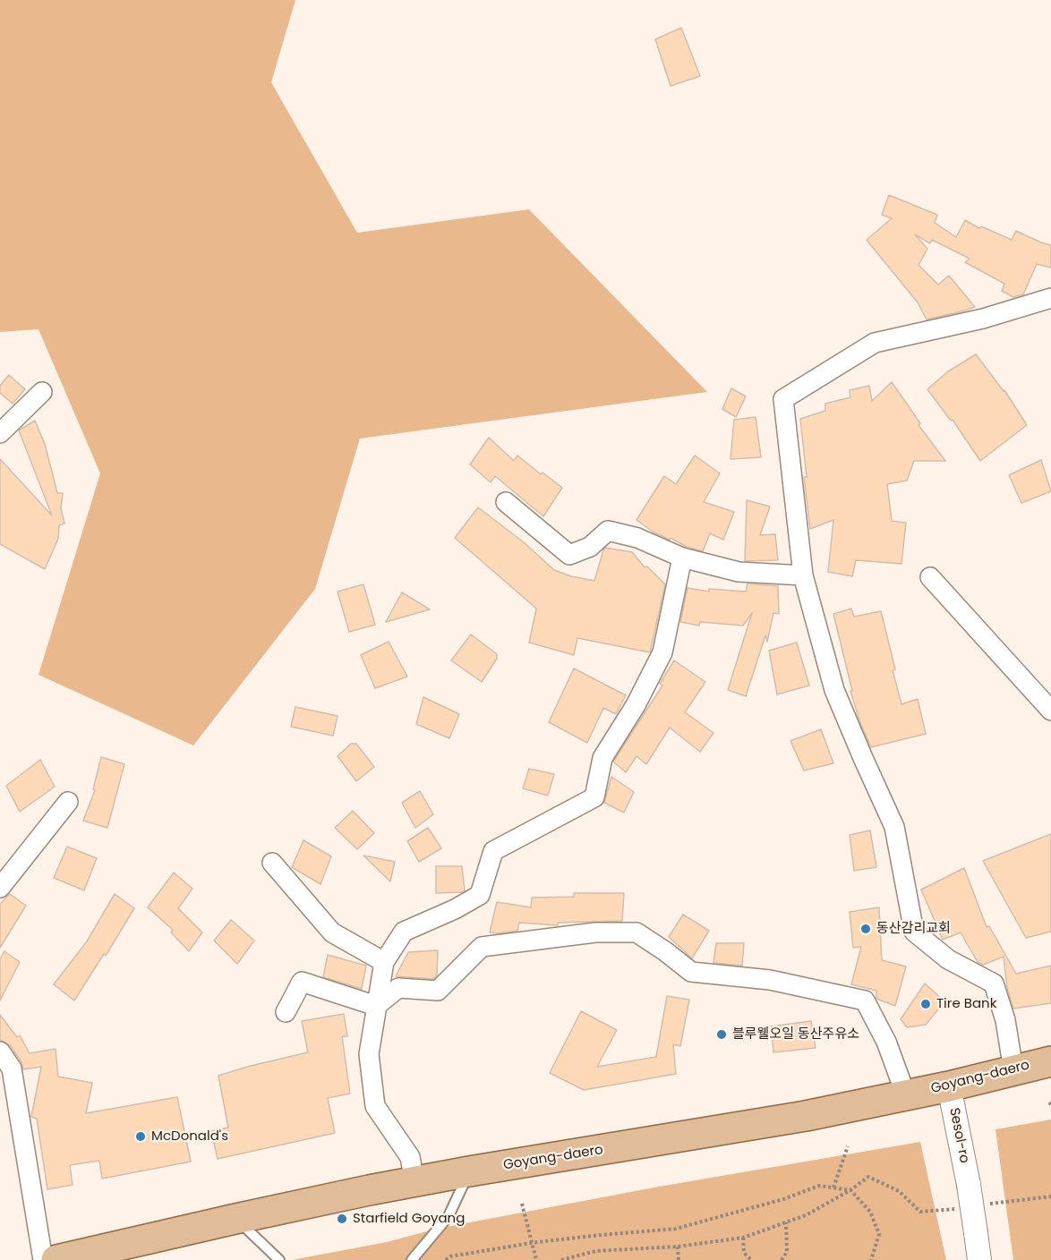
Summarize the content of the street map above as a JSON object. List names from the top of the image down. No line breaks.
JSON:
{"streets":{"main road":["Goyang-daero"],"street":["Sesol-ro"]},"crossings":[["Goyang-daero","Sesol-ro"]],"places":["동산감리교회","Tire Bank","블루웰오일 동산주유소","McDonald's","Starfield Goyang"]}
